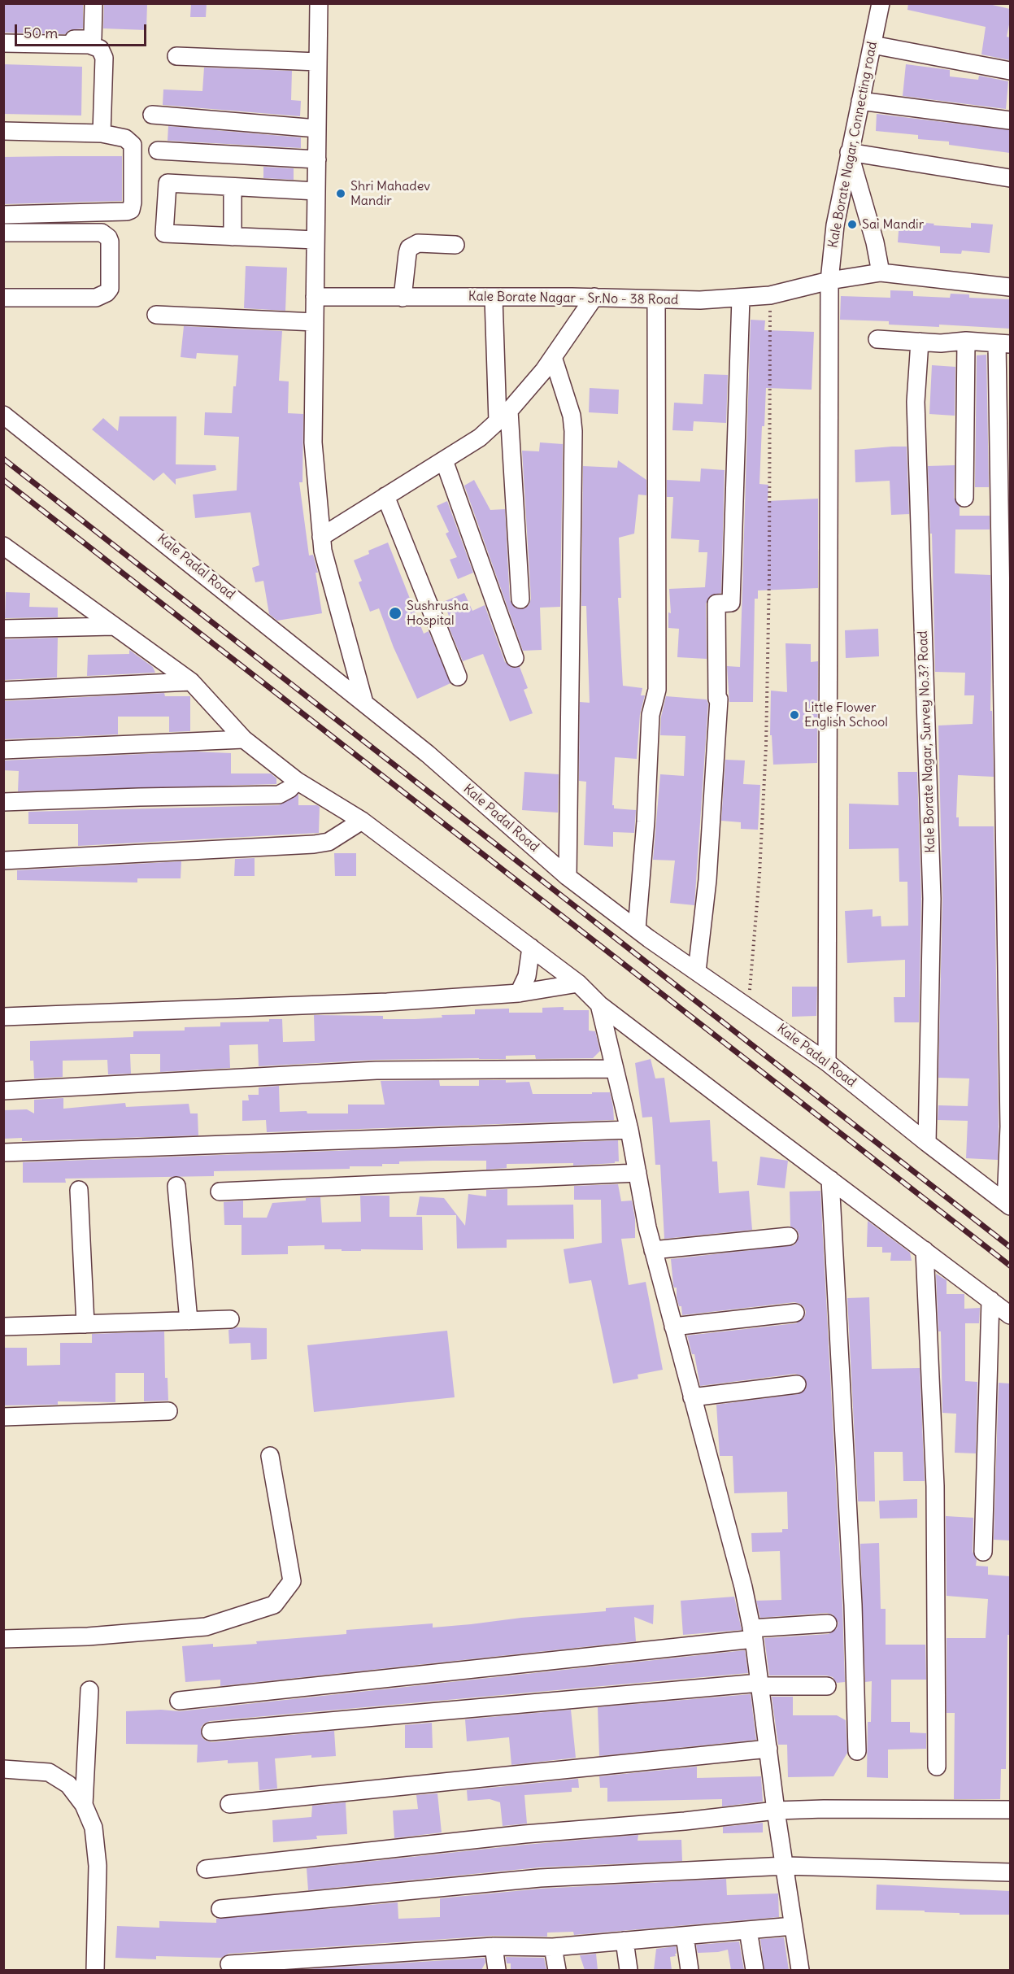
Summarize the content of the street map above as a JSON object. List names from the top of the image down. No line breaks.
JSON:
{"streets":{"street":["Kale Borate Nagar, Connecting road","Kale Borate Nagar - Sr.No - 38 Road","Kale Padal Road","Kale Borate Nagar, Survey No.3? Road"]},"crossings":[["Kale Borate Nagar, Connecting road","Kale Borate Nagar - Sr.No - 38 Road"],["Kale Borate Nagar, Connecting road","Kale Padal Road"],["Kale Padal Road","Kale Borate Nagar, Survey No.3? Road"]],"places":["Shri Mahadev Mandir","Sai Mandir","Sushrusha Hospital","Little Flower English School"],"scale_bar":"50 m"}
